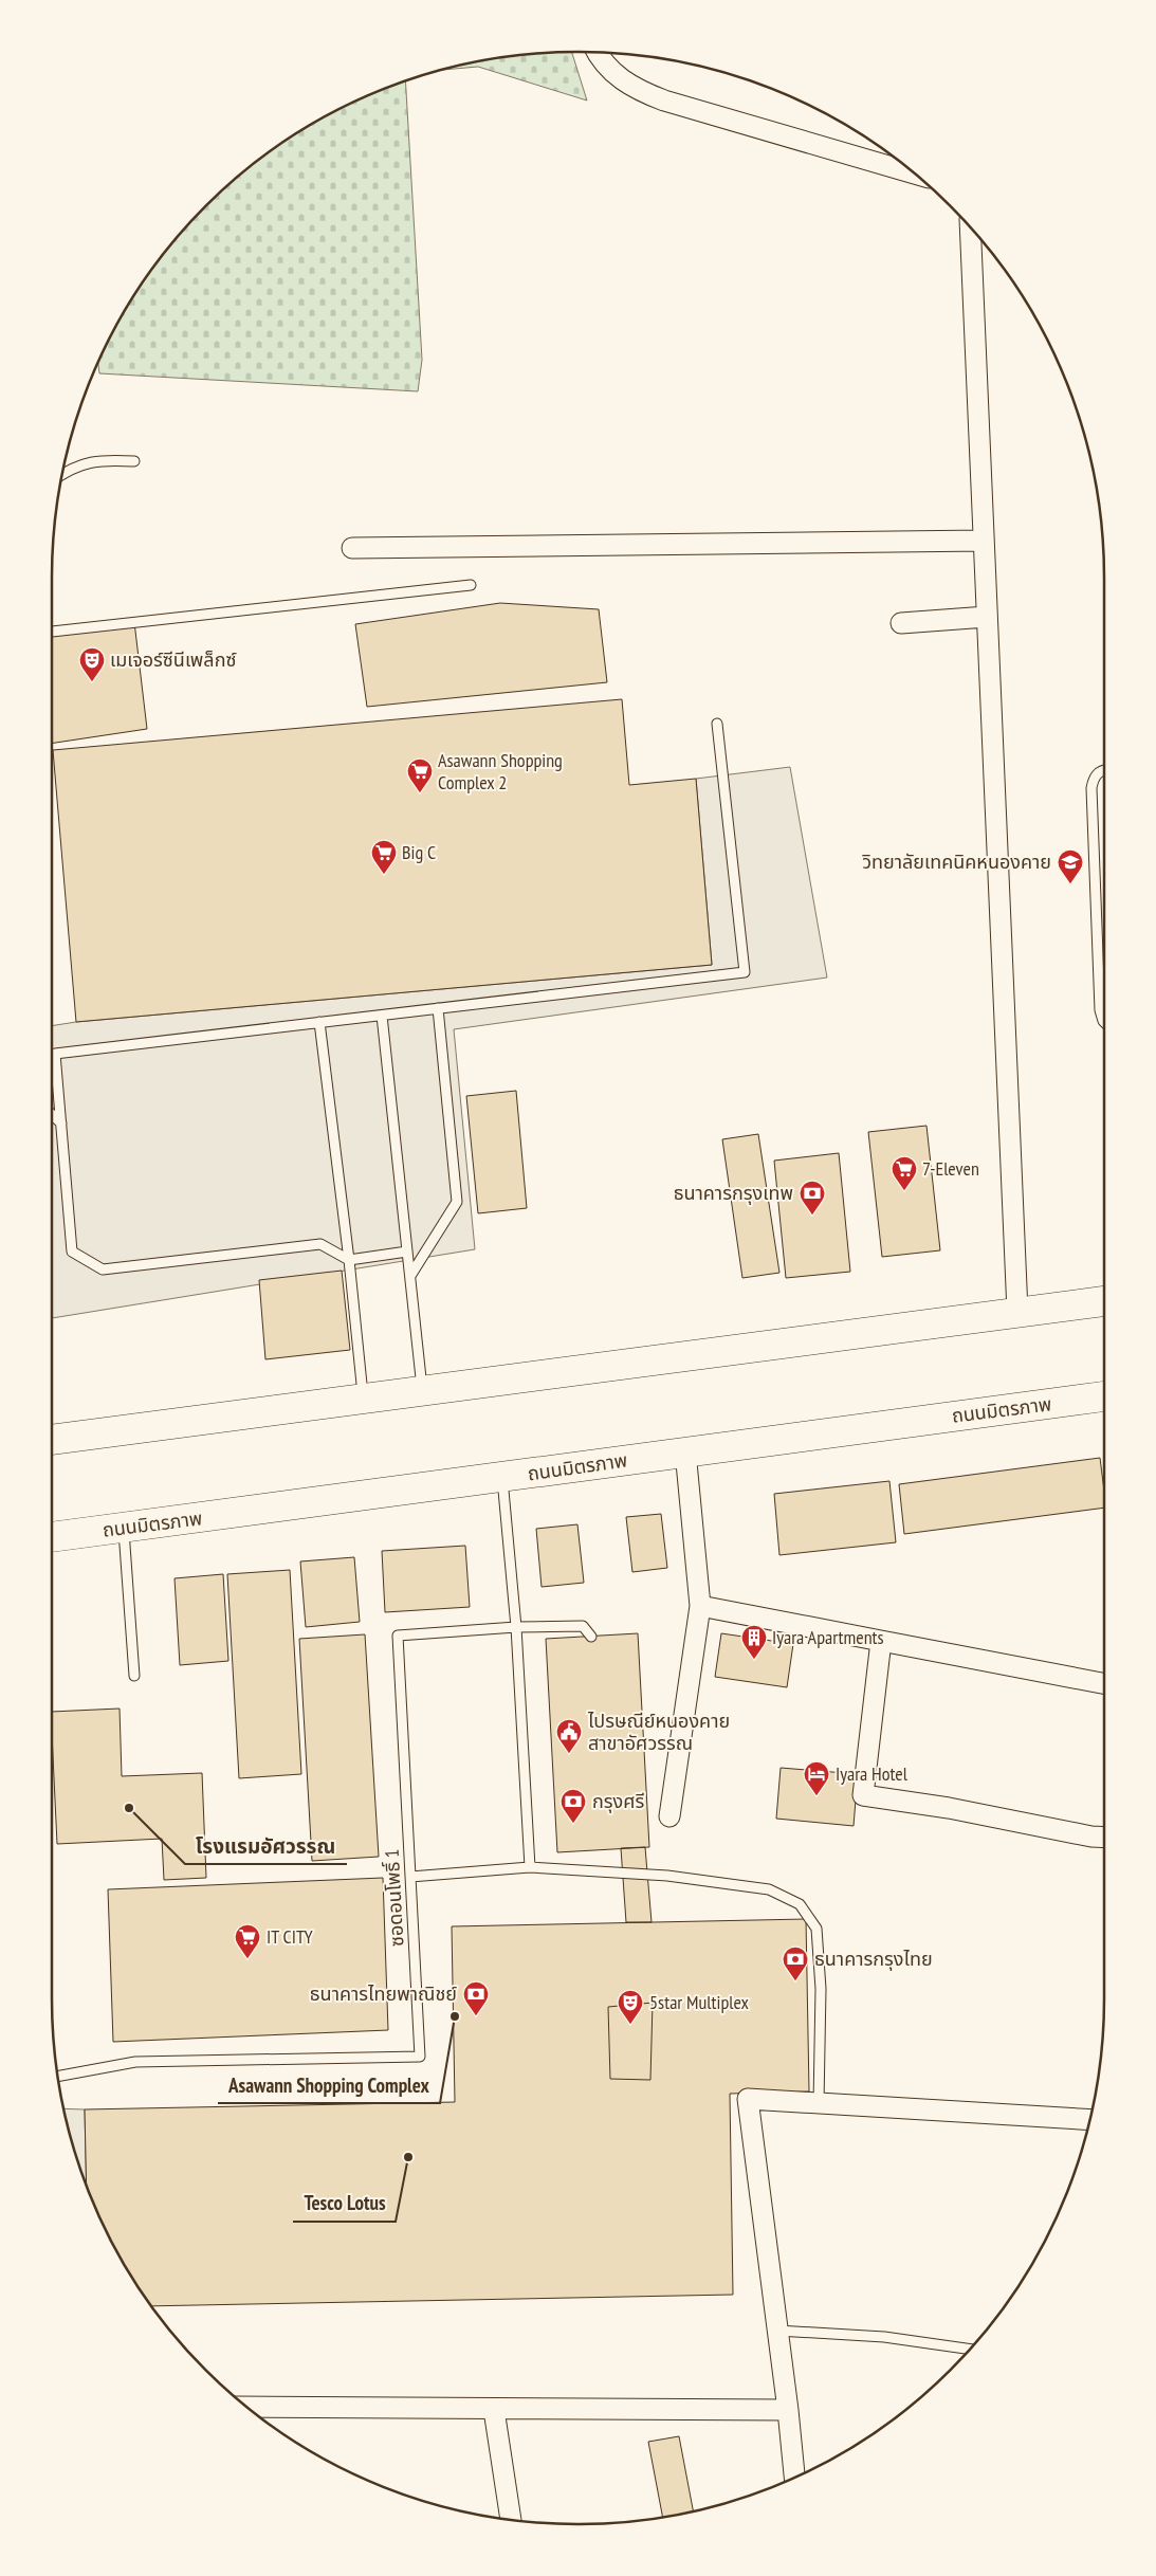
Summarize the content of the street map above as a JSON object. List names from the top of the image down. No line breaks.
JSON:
{"streets":{"main road":["ถนนมิตรภาพ"],"lane":["ซอดอนโพธิ์ 1"]},"places":{"theatre":["เมเจอร์ซีนีเพล็กซ์","5star Multiplex"],"supermarket":["Asawann Shopping Complex 2","Big C","7-Eleven","IT CITY"],"school or university":["วิทยาลัยเทคนิคหนองคาย"],"bank":["ธนาคารกรุงเทพ","กรุงศรี","ธนาคารกรุงไทย","ธนาคารไทยพาณิชย์"],"building":["Iyara Apartments"],"public building":["ไปรษณีย์หนองคาย สาขาอัศวรรณ"],"hotel":["Iyara Hotel"],"other":["โรงแรมอัศวรรณ","Asawann Shopping Complex","Tesco Lotus"]}}
